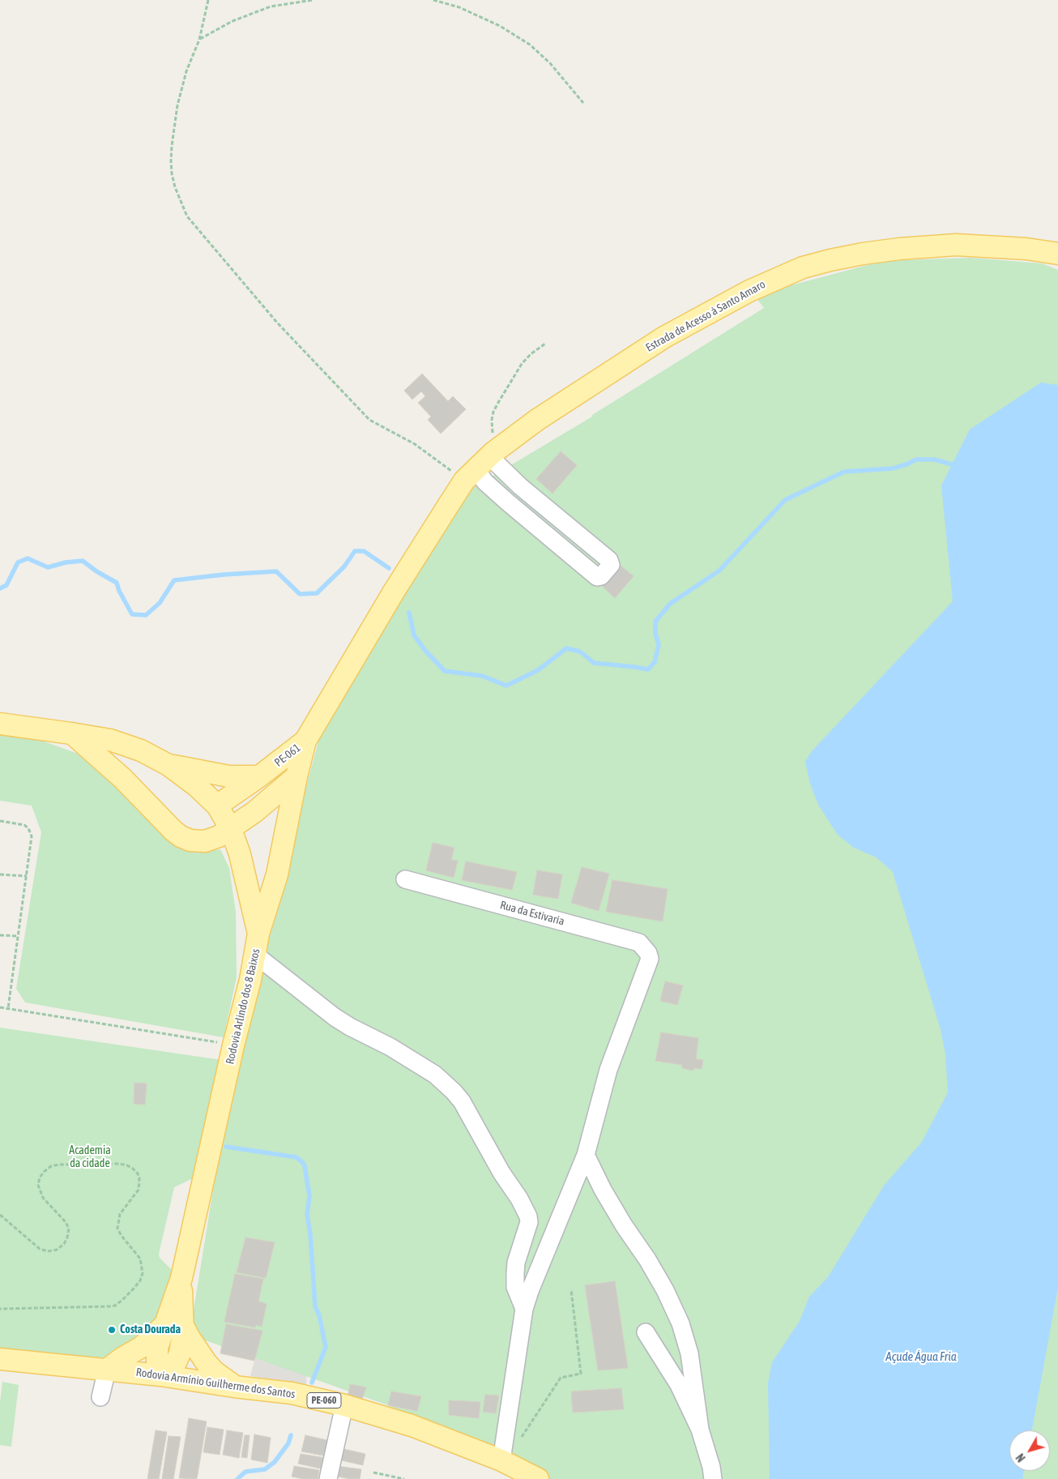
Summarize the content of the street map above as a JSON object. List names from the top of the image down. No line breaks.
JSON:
{"streets":{"main road":["Estrada de Acesso à Santo Amaro","PE-061","Rodovia Arlindo dos 8 Baixos","Rodovia Armínio Guilherme dos Santos","PE-060"],"street":["Rua da Estivaria"]},"crossings":[["Estrada de Acesso à Santo Amaro","PE-061"],["PE-061","Rodovia Arlindo dos 8 Baixos"],["Rodovia Arlindo dos 8 Baixos","Rodovia Armínio Guilherme dos Santos"]],"water":["Açude Água Fria"],"parks":["Academia da cidade"],"places":["Costa Dourada"],"north":"bottom left"}
